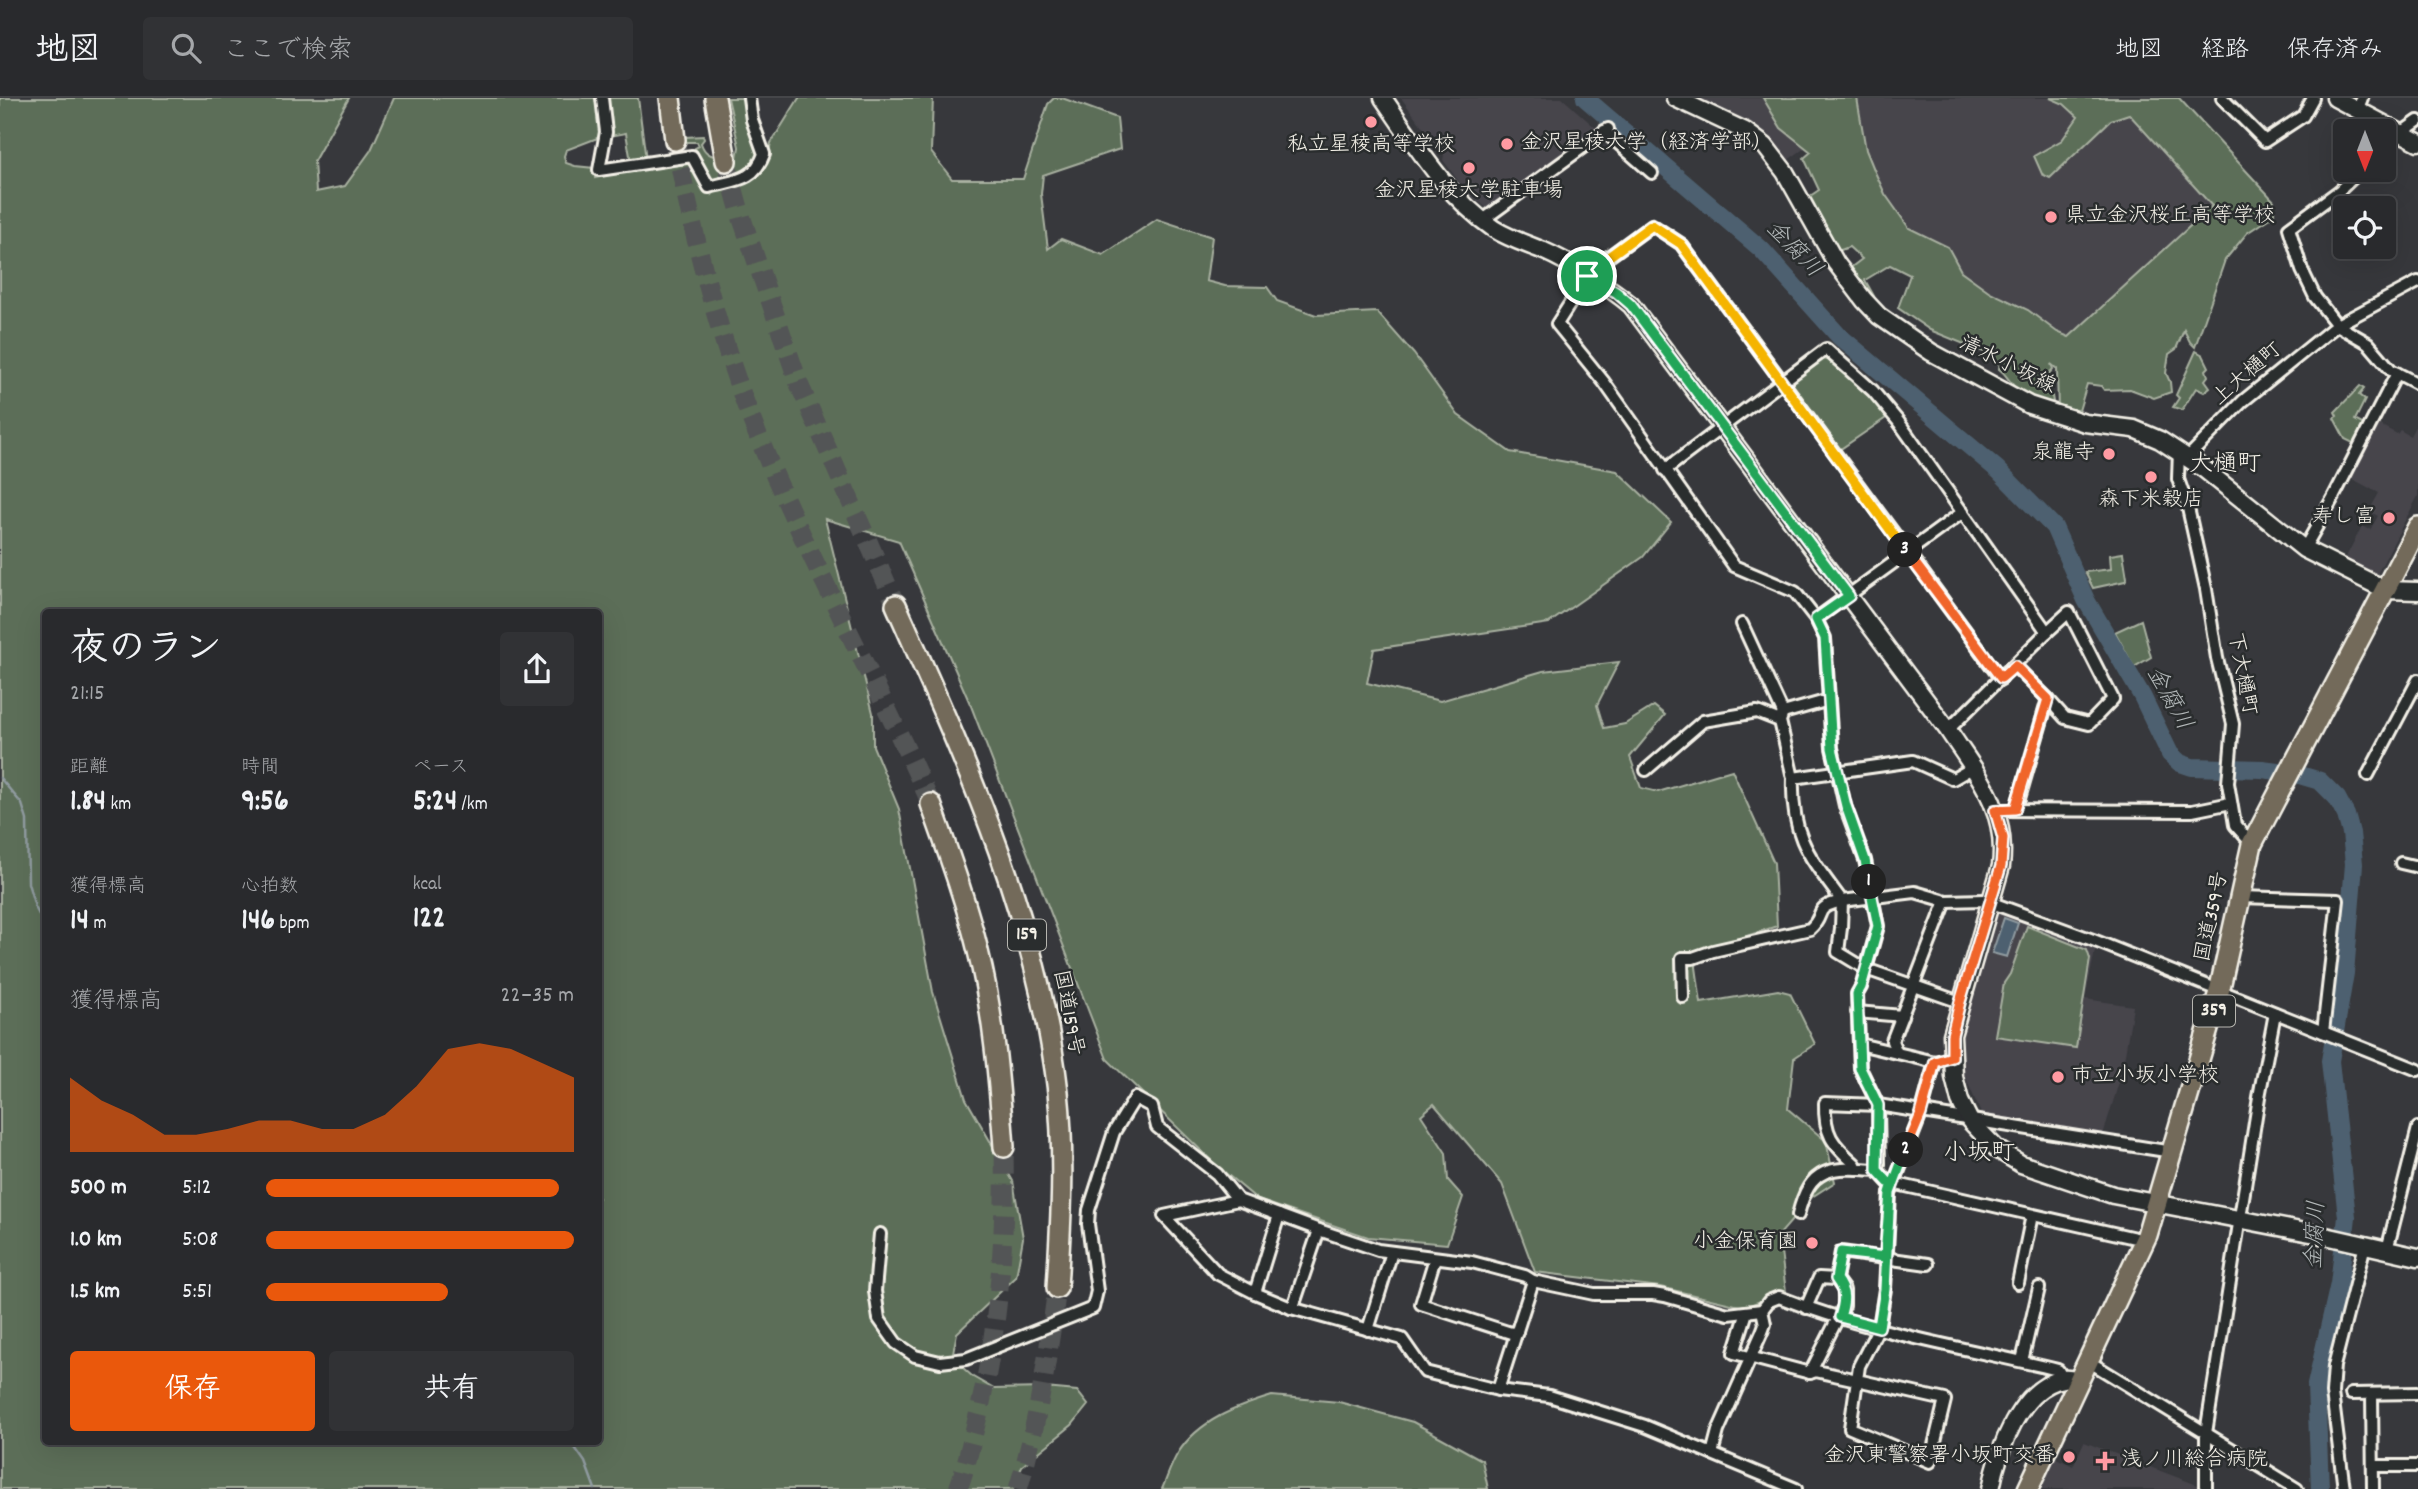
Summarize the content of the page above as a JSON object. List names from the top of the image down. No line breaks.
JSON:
{"streets":{"highway":["国道359号","159","359","国道159号"],"street":["清水小坂線","上大樋町","下大樋町"]},"crossings":[["清水小坂線","上大樋町"],["清水小坂線","下大樋町"],["清水小坂線","国道359号"],["上大樋町","下大樋町"],["下大樋町","国道359号"]],"districts":["大樋町","小坂町"],"water":["金腐川"],"places":{"other":["私立星稜高等学校","金沢星稜大学（経済学部）","金沢星稜大学駐車場","県立金沢桜丘高等学校","泉龍寺","森下米穀店","寿し富","市立小坂小学校","小金保育園","金沢東警察署小坂町交番"],"health":["浅ノ川総合病院"]},"north":"bottom","page":{"header":"地図","search":"ここで検索","nav":["地図","経路","保存済み"],"pins":["3","1","2"],"heading":["夜のラン","21:15"],"stats":[["距離","1.84 km"],["時間","9:56"],["ペース","5:24 /km"],["獲得標高","14 m"],["心拍数","146 bpm"],["kcal","122"]],"chart":["獲得標高","22–35 m"],"list":[{"name":"500 m","note":"5:12"},{"name":"1.0 km","note":"5:08"},{"name":"1.5 km","note":"5:51"}],"buttons":["保存","共有"]}}
